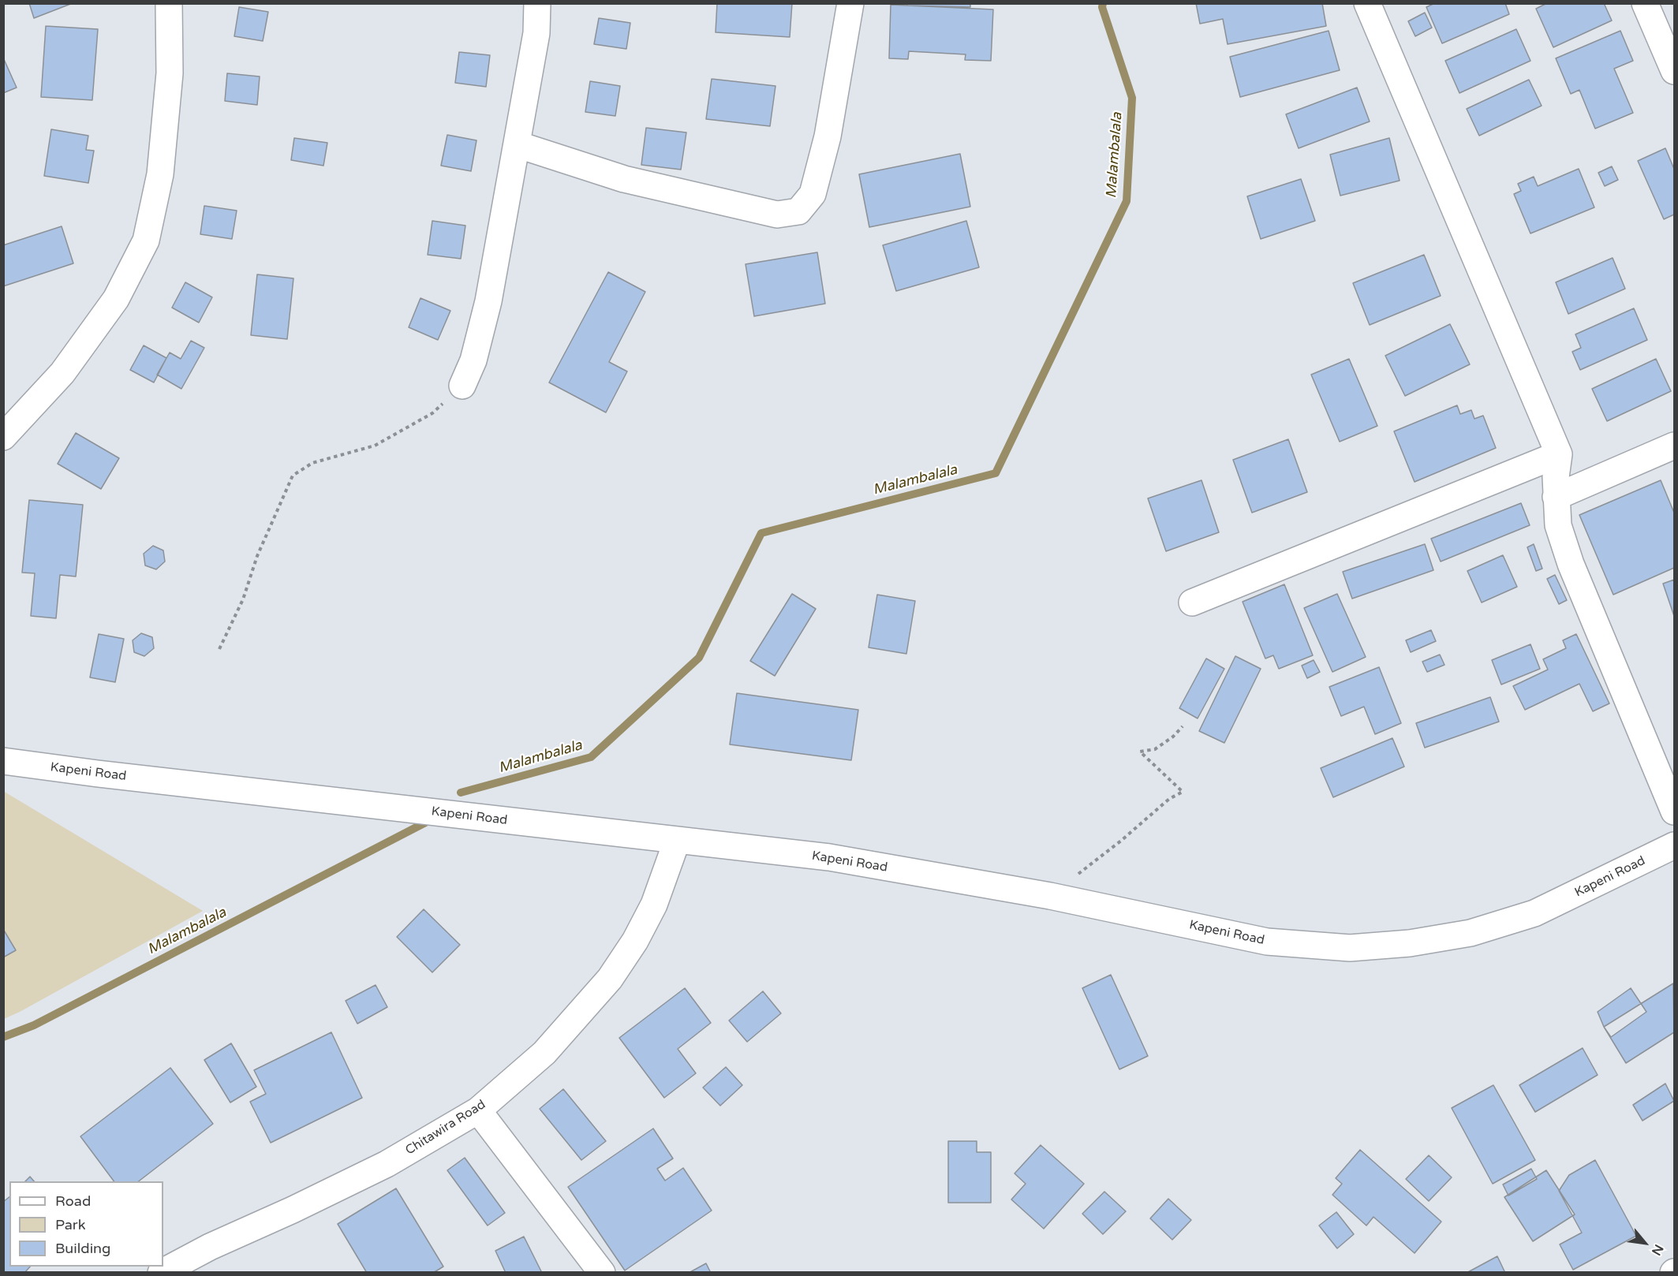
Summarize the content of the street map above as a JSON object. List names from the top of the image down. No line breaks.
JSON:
{"streets":{"street":["Kapeni Road","Chitawira Road"]},"crossings":[["Kapeni Road","Chitawira Road"]],"water":["Malambalala"],"legend":["Road","Park","Building"],"north":"bottom right"}
